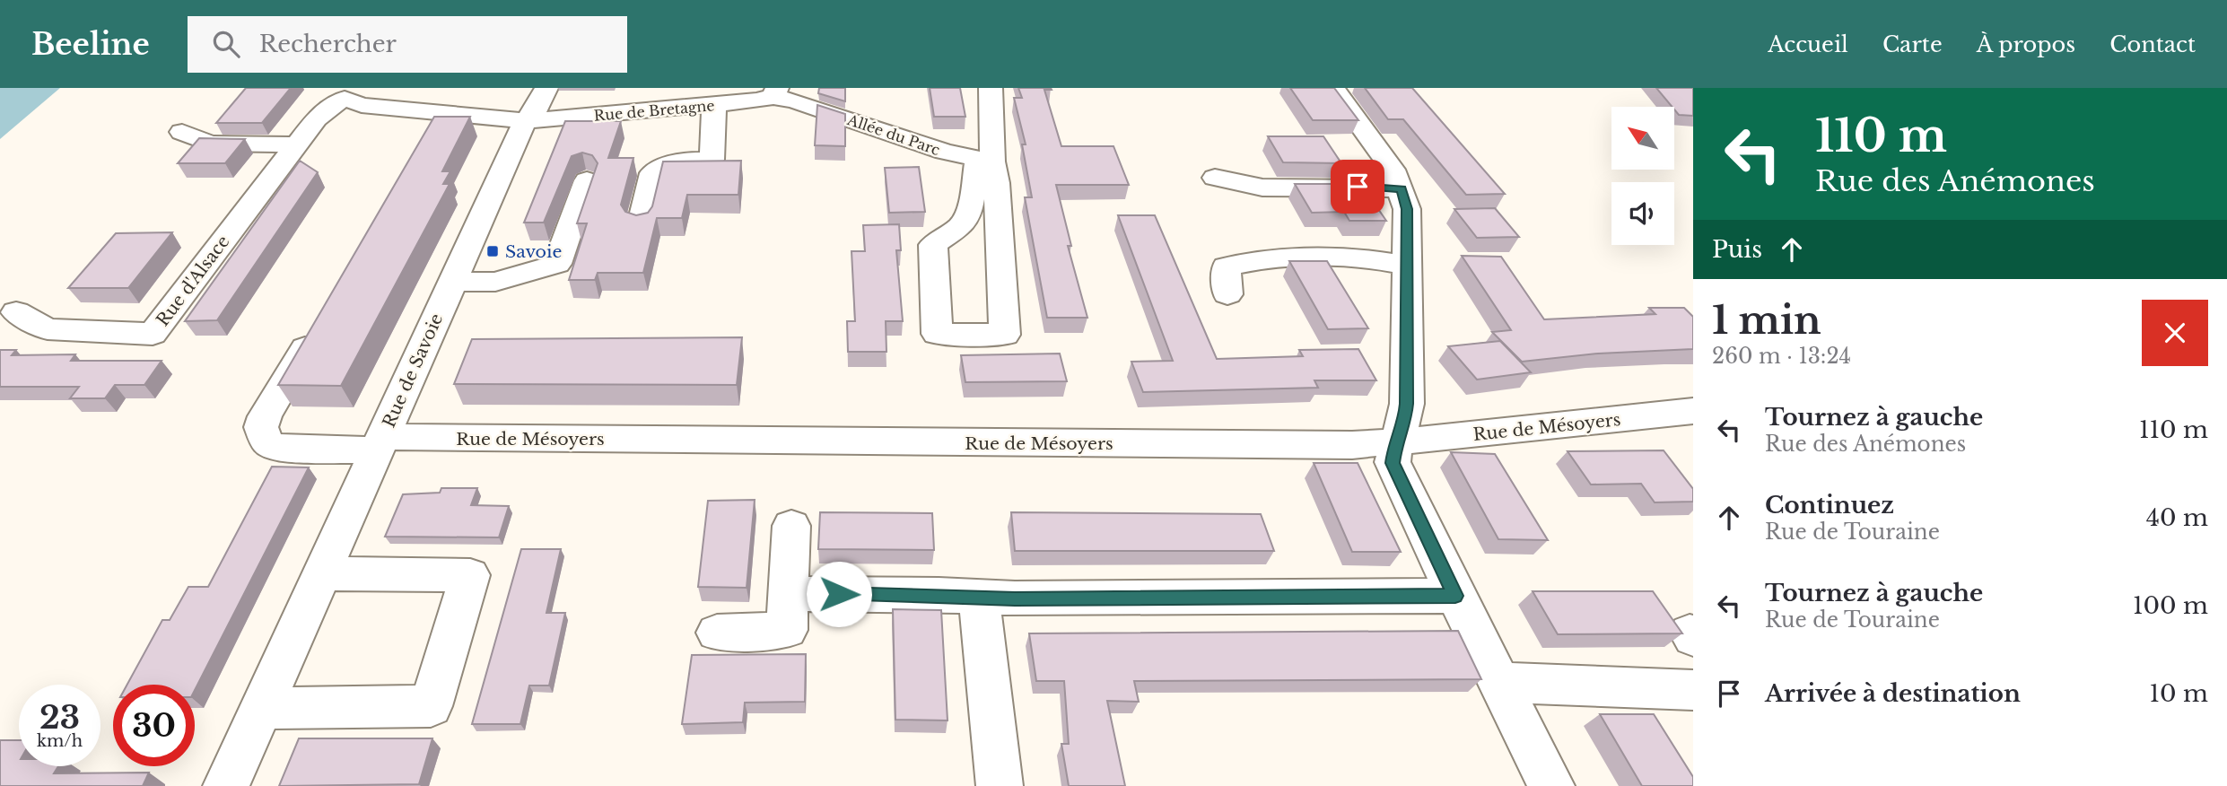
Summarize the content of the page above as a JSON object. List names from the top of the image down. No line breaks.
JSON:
{"streets":{"street":["Rue de Bretagne","Allée du Parc","Rue d'Alsace","Rue de Savoie","Rue de Mésoyers"]},"crossings":[["Rue de Bretagne","Allée du Parc"],["Rue de Bretagne","Rue de Savoie"],["Rue de Savoie","Rue de Mésoyers"]],"places":{"transit":["Savoie"]},"north":"top left","page":{"header":"Beeline","search":"Rechercher","nav":["Accueil","Carte","À propos","Contact"],"turn":["110 m","Rue des Anémones"],"then":"Puis","heading":["1 min","260 m · 13:24"],"list":[{"name":"Tournez à gauche","note":"Rue des Anémones","value":"110 m"},{"name":"Continuez","note":"Rue de Touraine","value":"40 m"},{"name":"Tournez à gauche","note":"Rue de Touraine","value":"100 m"},{"name":"Arrivée à destination","value":"10 m"}],"speed":"23 km/h","limit":"30"}}
